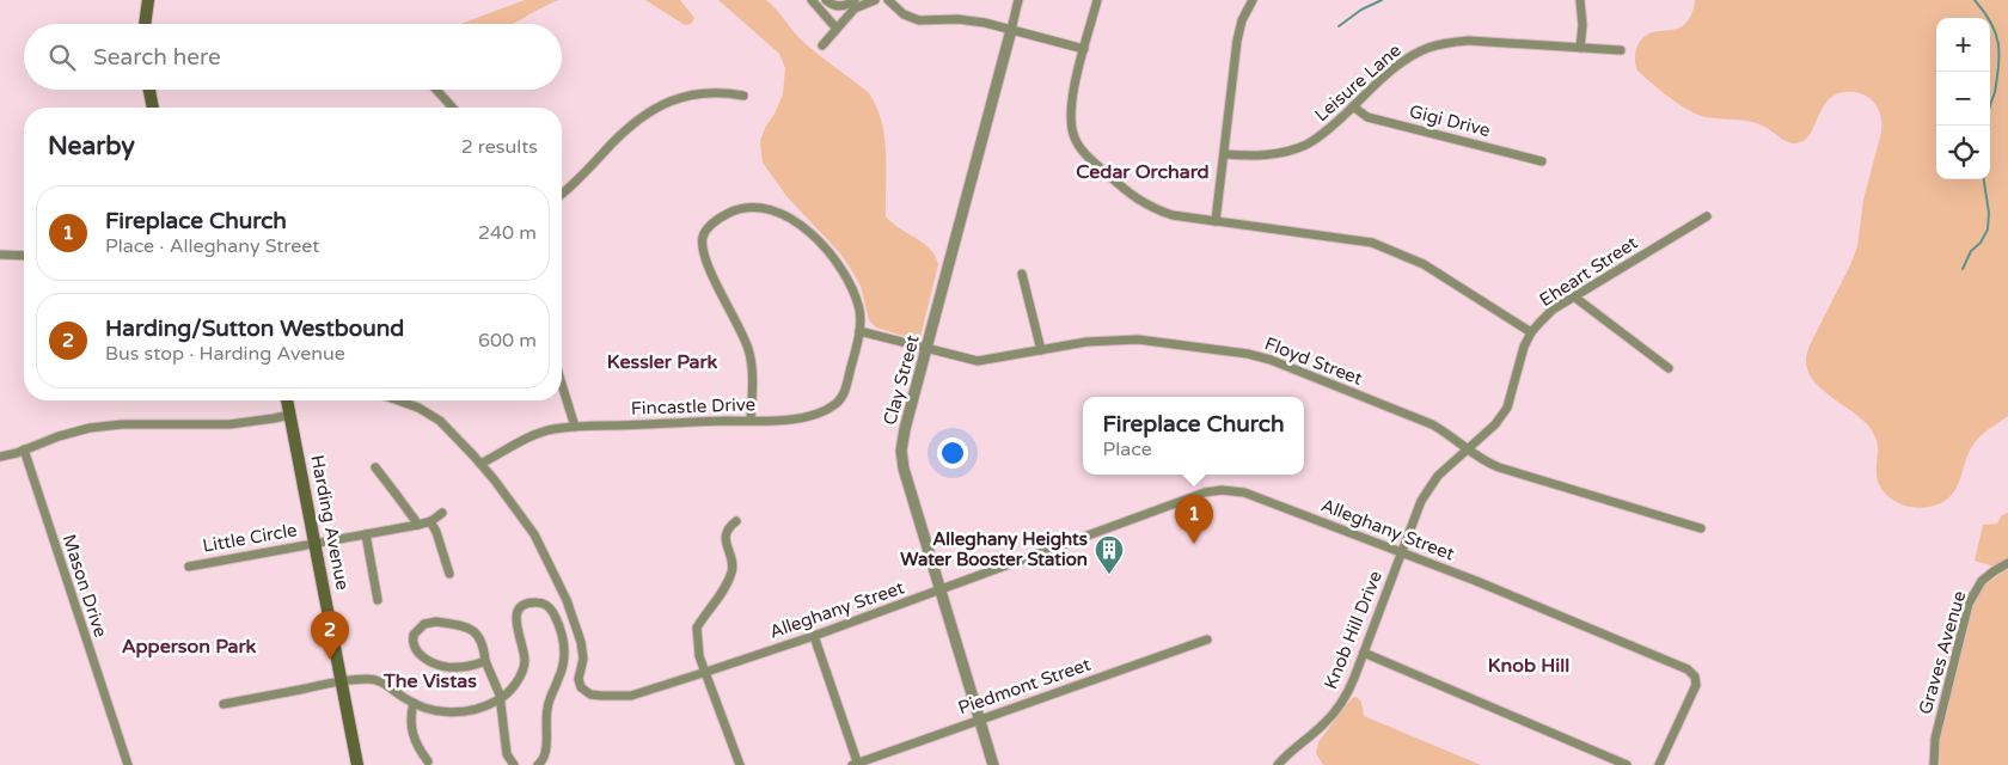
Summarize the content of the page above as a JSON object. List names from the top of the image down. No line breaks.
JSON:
{"streets":{"main road":["Harding Avenue"],"street":["Leisure Lane","Gigi Drive","Eheart Street","Floyd Street","Clay Street","Fincastle Drive","Alleghany Street","Little Circle","Mason Drive","Knob Hill Drive","Graves Avenue","Piedmont Street"]},"crossings":[["Leisure Lane","Gigi Drive"],["Eheart Street","Floyd Street"],["Eheart Street","Alleghany Street"],["Eheart Street","Knob Hill Drive"],["Floyd Street","Clay Street"],["Floyd Street","Fincastle Drive"],["Clay Street","Alleghany Street"],["Clay Street","Piedmont Street"],["Fincastle Drive","Alleghany Street"],["Harding Avenue","Little Circle"],["Alleghany Street","Knob Hill Drive"]],"districts":["Cedar Orchard","Kessler Park","Apperson Park","Knob Hill","The Vistas"],"places":{"building":["Alleghany Heights Water Booster Station"]},"page":{"map_buttons":["+","−"],"search":"Search here","heading":["Nearby","2 results"],"list":[{"mark":"1","name":"Fireplace Church","note":"Place · Alleghany Street","value":"240 m"},{"mark":"2","name":"Harding/Sutton Westbound","note":"Bus stop · Harding Avenue","value":"600 m"}],"popup":["Fireplace Church","Place"],"pins":["1","2"]}}
